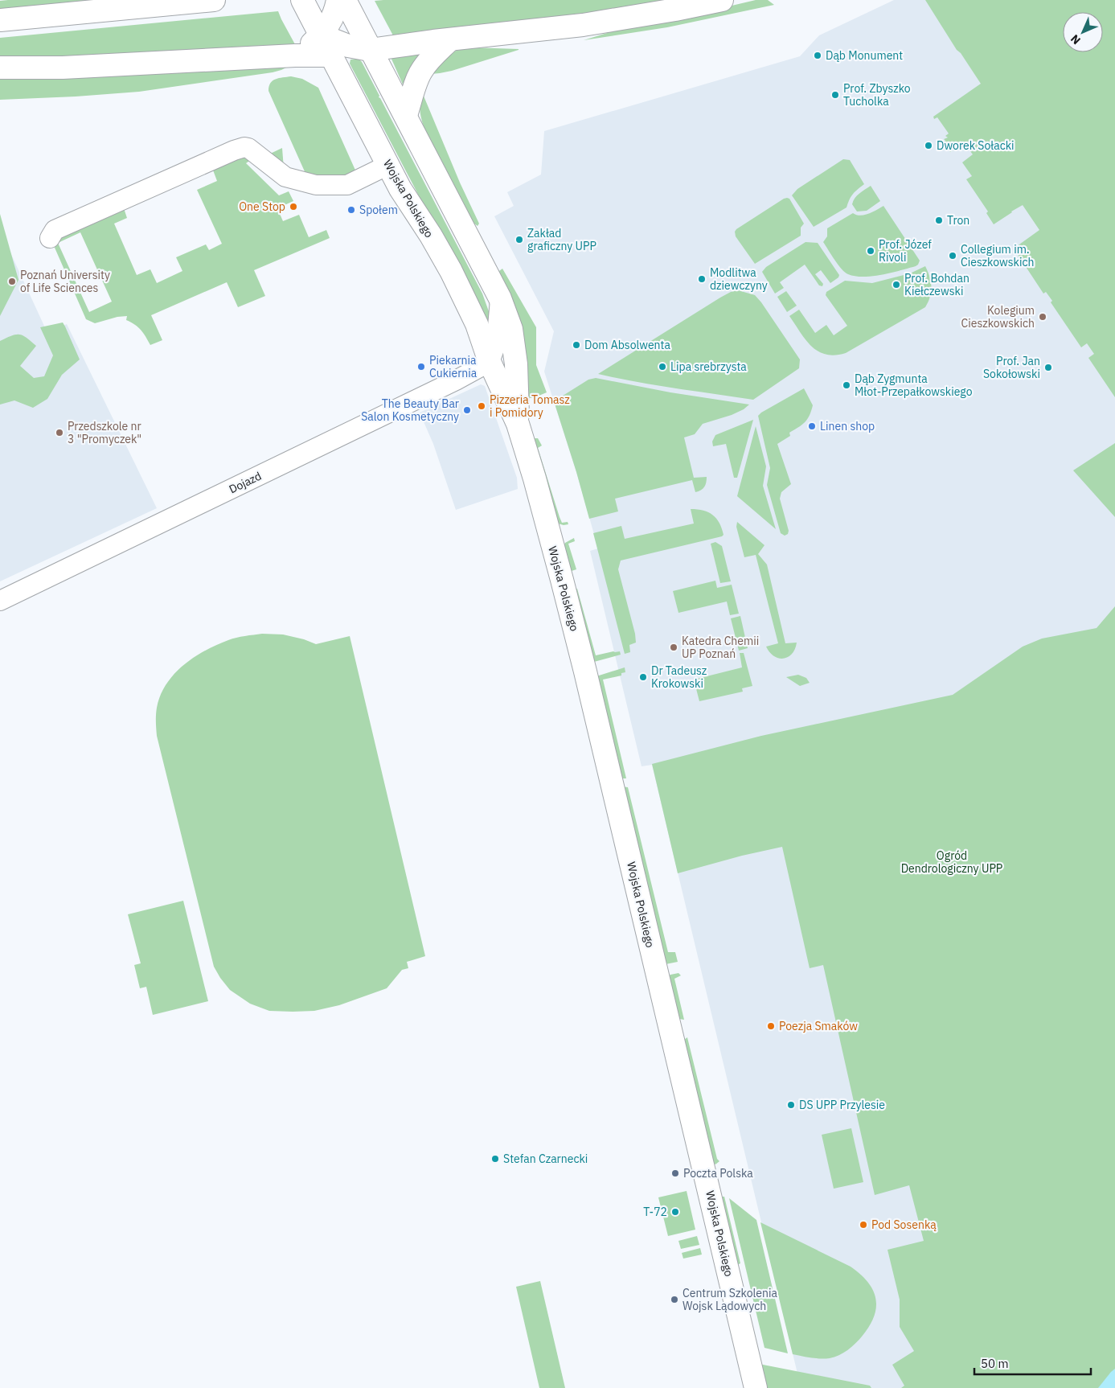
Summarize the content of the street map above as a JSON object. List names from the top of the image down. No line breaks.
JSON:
{"streets":{"street":["Wojska Polskiego","Dojazd"]},"crossings":[["Wojska Polskiego","Dojazd"]],"parks":["Ogród Dendrologiczny UPP"],"places":["Dąb Monument","Prof. Zbyszko Tucholka","Dworek Sołacki","One Stop","Społem","Tron","Zakład graficzny UPP","Prof. Józef Rivoli","Collegium im. Cieszkowskich","Modlitwa dziewczyny","Poznań University of Life Sciences","Prof. Bohdan Kiełczewski","Kolegium Cieszkowskich","Dom Absolwenta","Piekarnia Cukiernia","Lipa srebrzysta","Prof. Jan Sokołowski","Dąb Zygmunta Młot-Przepałkowskiego","Pizzeria Tomasz i Pomidory","The Beauty Bar Salon Kosmetyczny","Linen shop","Przedszkole nr 3 \"Promyczek\"","Katedra Chemii UP Poznań","Dr Tadeusz Krokowski","Poezja Smaków","DS UPP Przylesie","Stefan Czarnecki","Poczta Polska","T-72","Pod Sosenką","Centrum Szkolenia Wojsk Lądowych"],"scale_bar":"50 m","north":"bottom left"}
